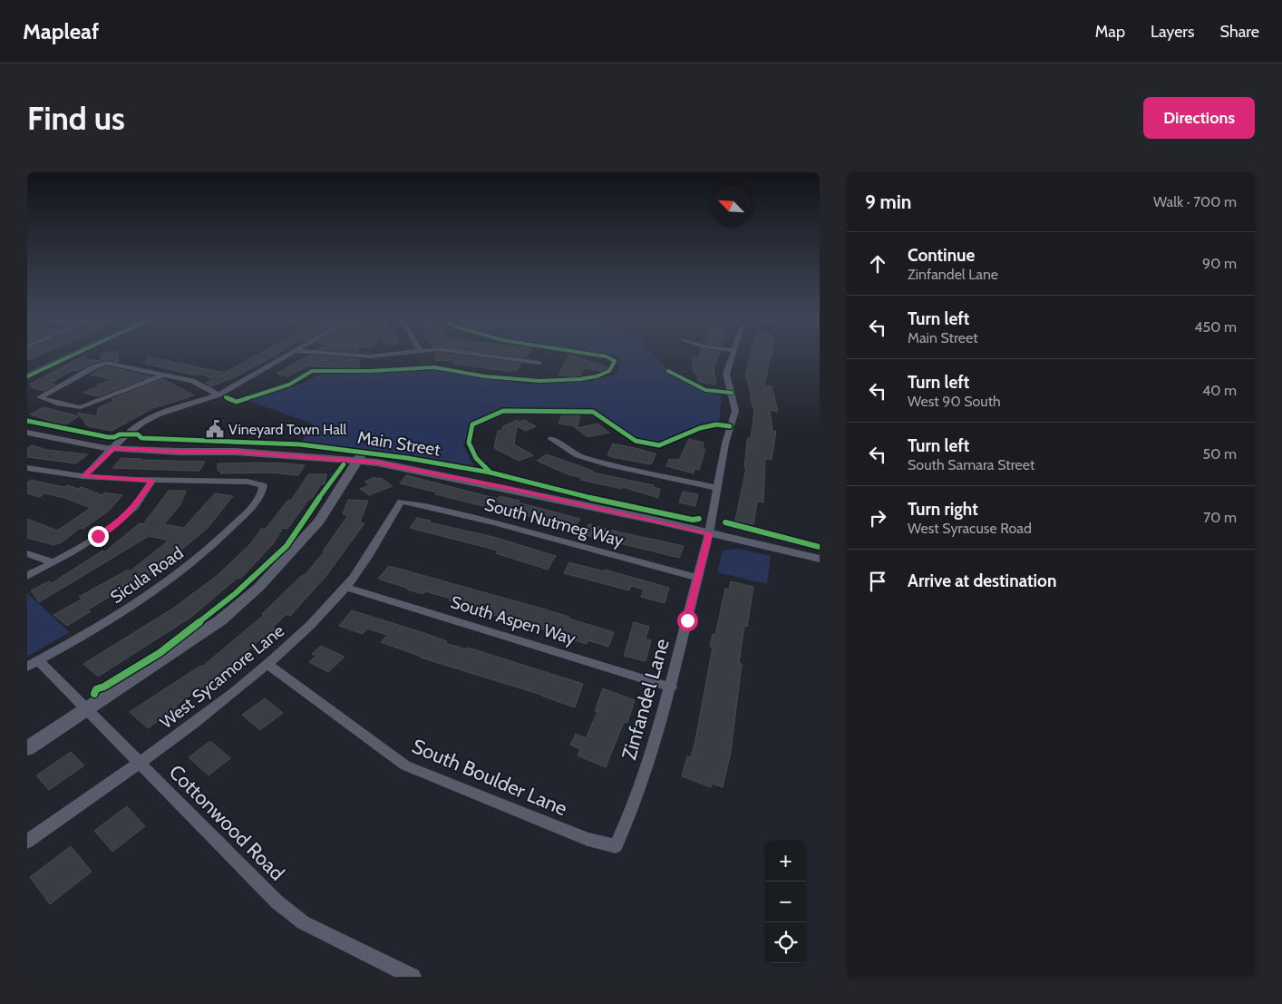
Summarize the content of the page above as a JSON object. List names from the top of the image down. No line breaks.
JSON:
{"streets":{"street":["Main Street","South Nutmeg Way","Sicula Road","South Aspen Way","West Sycamore Lane","Zinfandel Lane","South Boulder Lane","Cottonwood Road"]},"crossings":[["Main Street","Zinfandel Lane"],["South Nutmeg Way","West Sycamore Lane"],["South Nutmeg Way","Zinfandel Lane"],["Sicula Road","Cottonwood Road"],["South Aspen Way","West Sycamore Lane"],["South Aspen Way","Zinfandel Lane"],["West Sycamore Lane","South Boulder Lane"],["West Sycamore Lane","Cottonwood Road"],["Zinfandel Lane","South Boulder Lane"]],"places":{"public building":["Vineyard Town Hall"]},"north":"top left","page":{"header":"Mapleaf","nav":["Map","Layers","Share"],"buttons":"Directions","title":"Find us","heading":["9 min","Walk · 700 m"],"list":[["Continue","Zinfandel Lane","90 m"],["Turn left","Main Street","450 m"],["Turn left","West 90 South","40 m"],["Turn left","South Samara Street","50 m"],["Turn right","West Syracuse Road","70 m"],"Arrive at destination"],"map_buttons":["+","−"]}}
